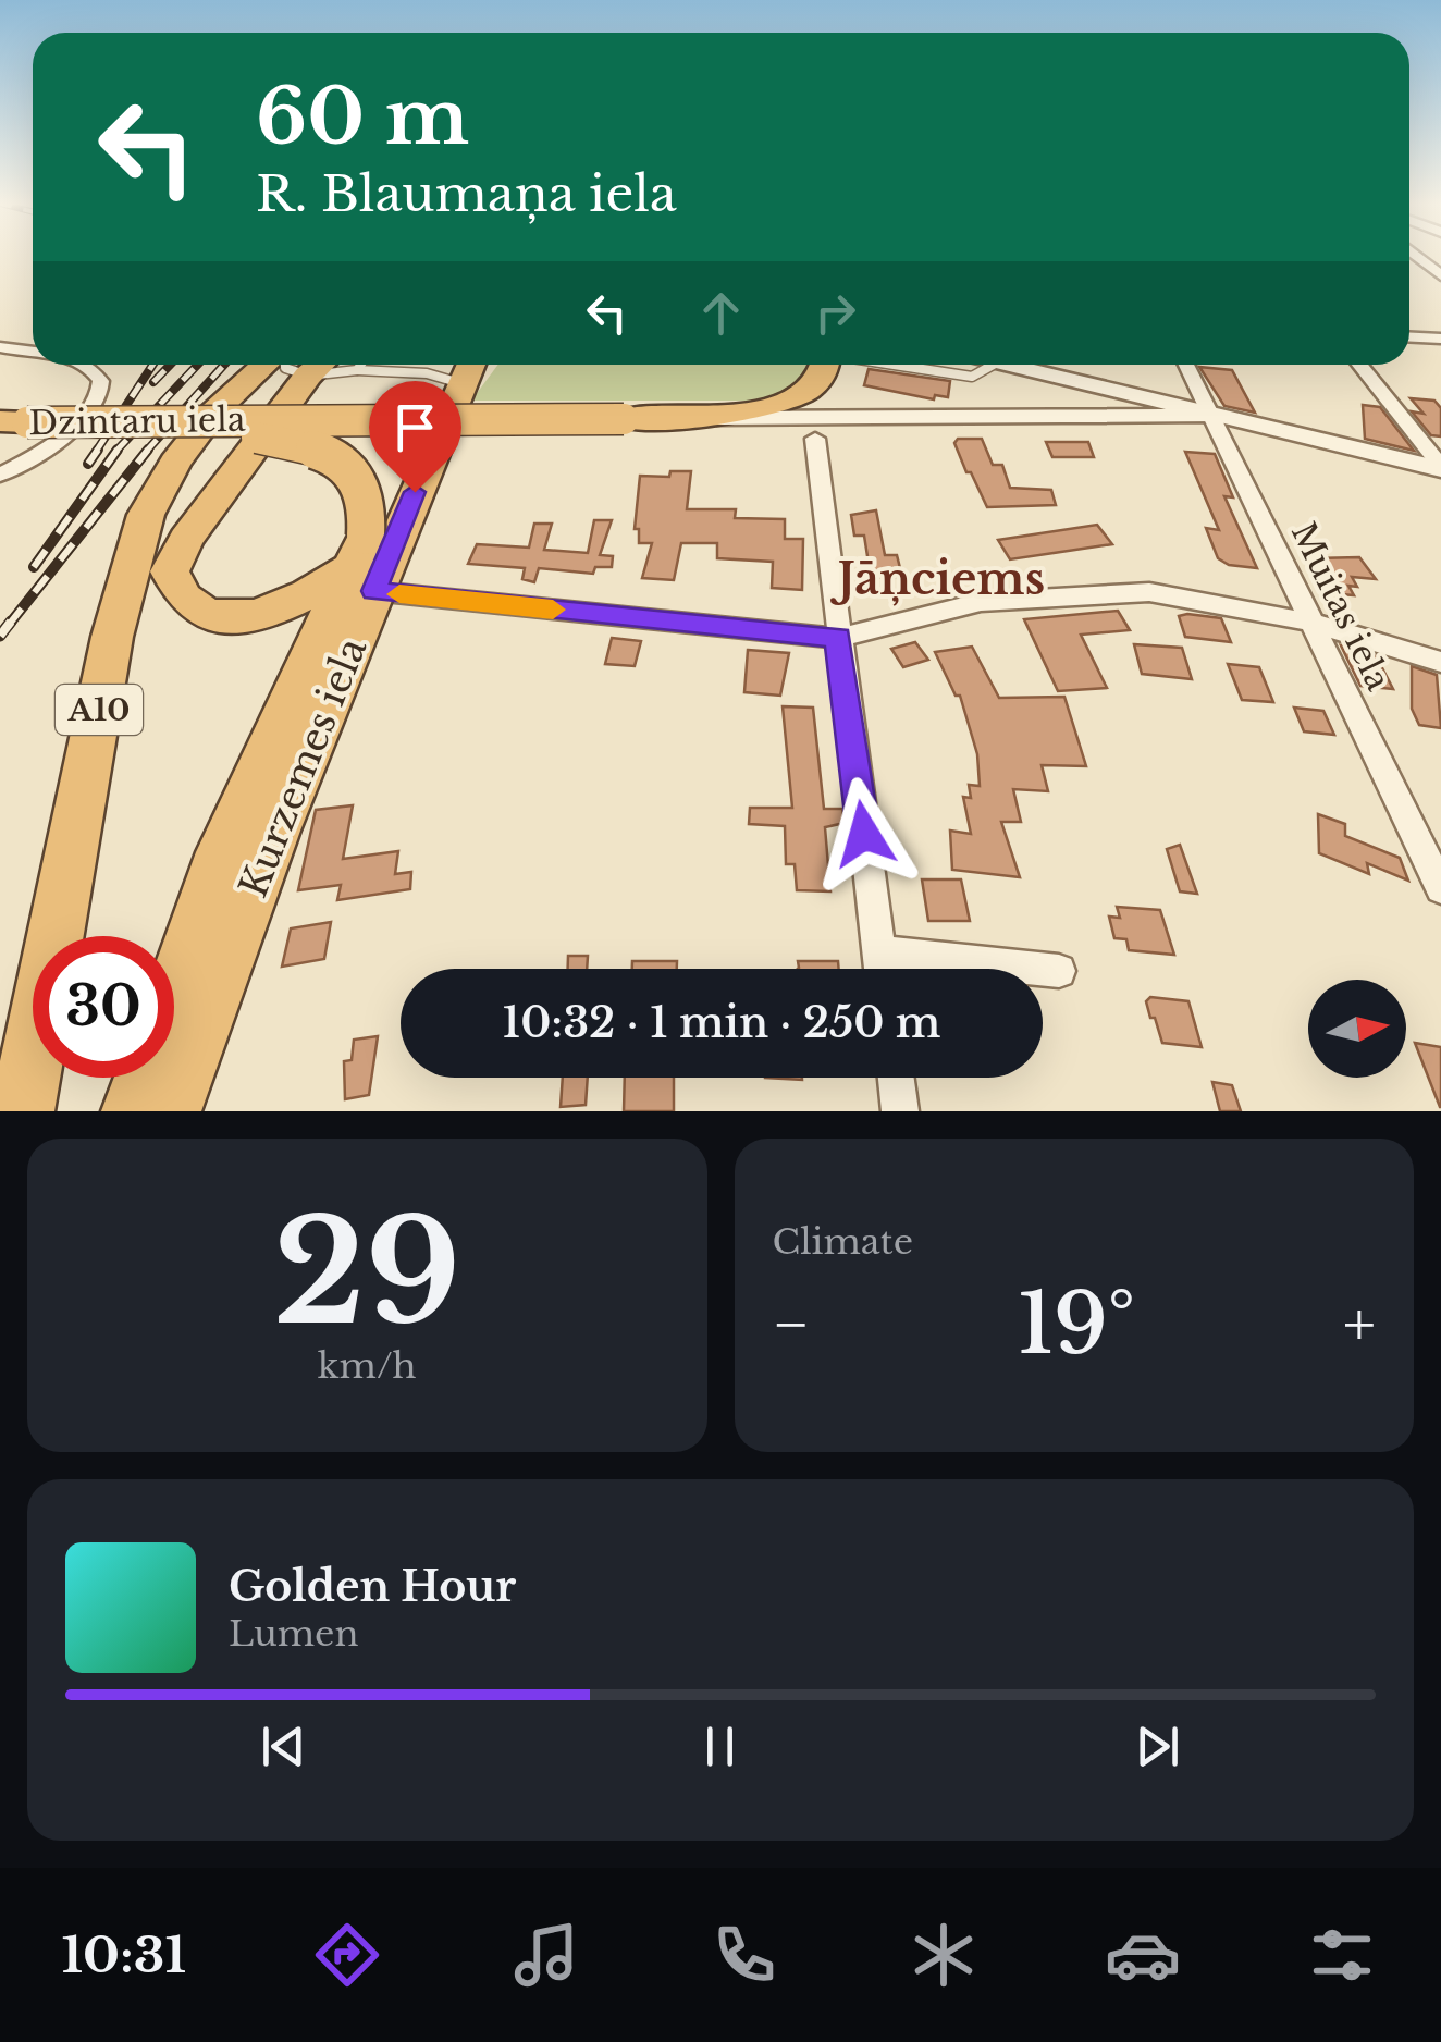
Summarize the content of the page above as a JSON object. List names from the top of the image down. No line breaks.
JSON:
{"streets":{"highway":["Dzintaru iela","A10","Kurzemes iela"],"street":["Muitas iela"]},"crossings":[["Dzintaru iela","Kurzemes iela"]],"districts":["Jāņciems"],"north":"right","page":{"turn":["60 m","R. Blaumaņa iela"],"limit":"30","trip":"10:32 · 1 min · 250 m","tile":[["29","km/h"],"Climate"],"heat":["−","19°","+"],"song":["Golden Hour","Lumen"],"tabs":"10:31"}}
